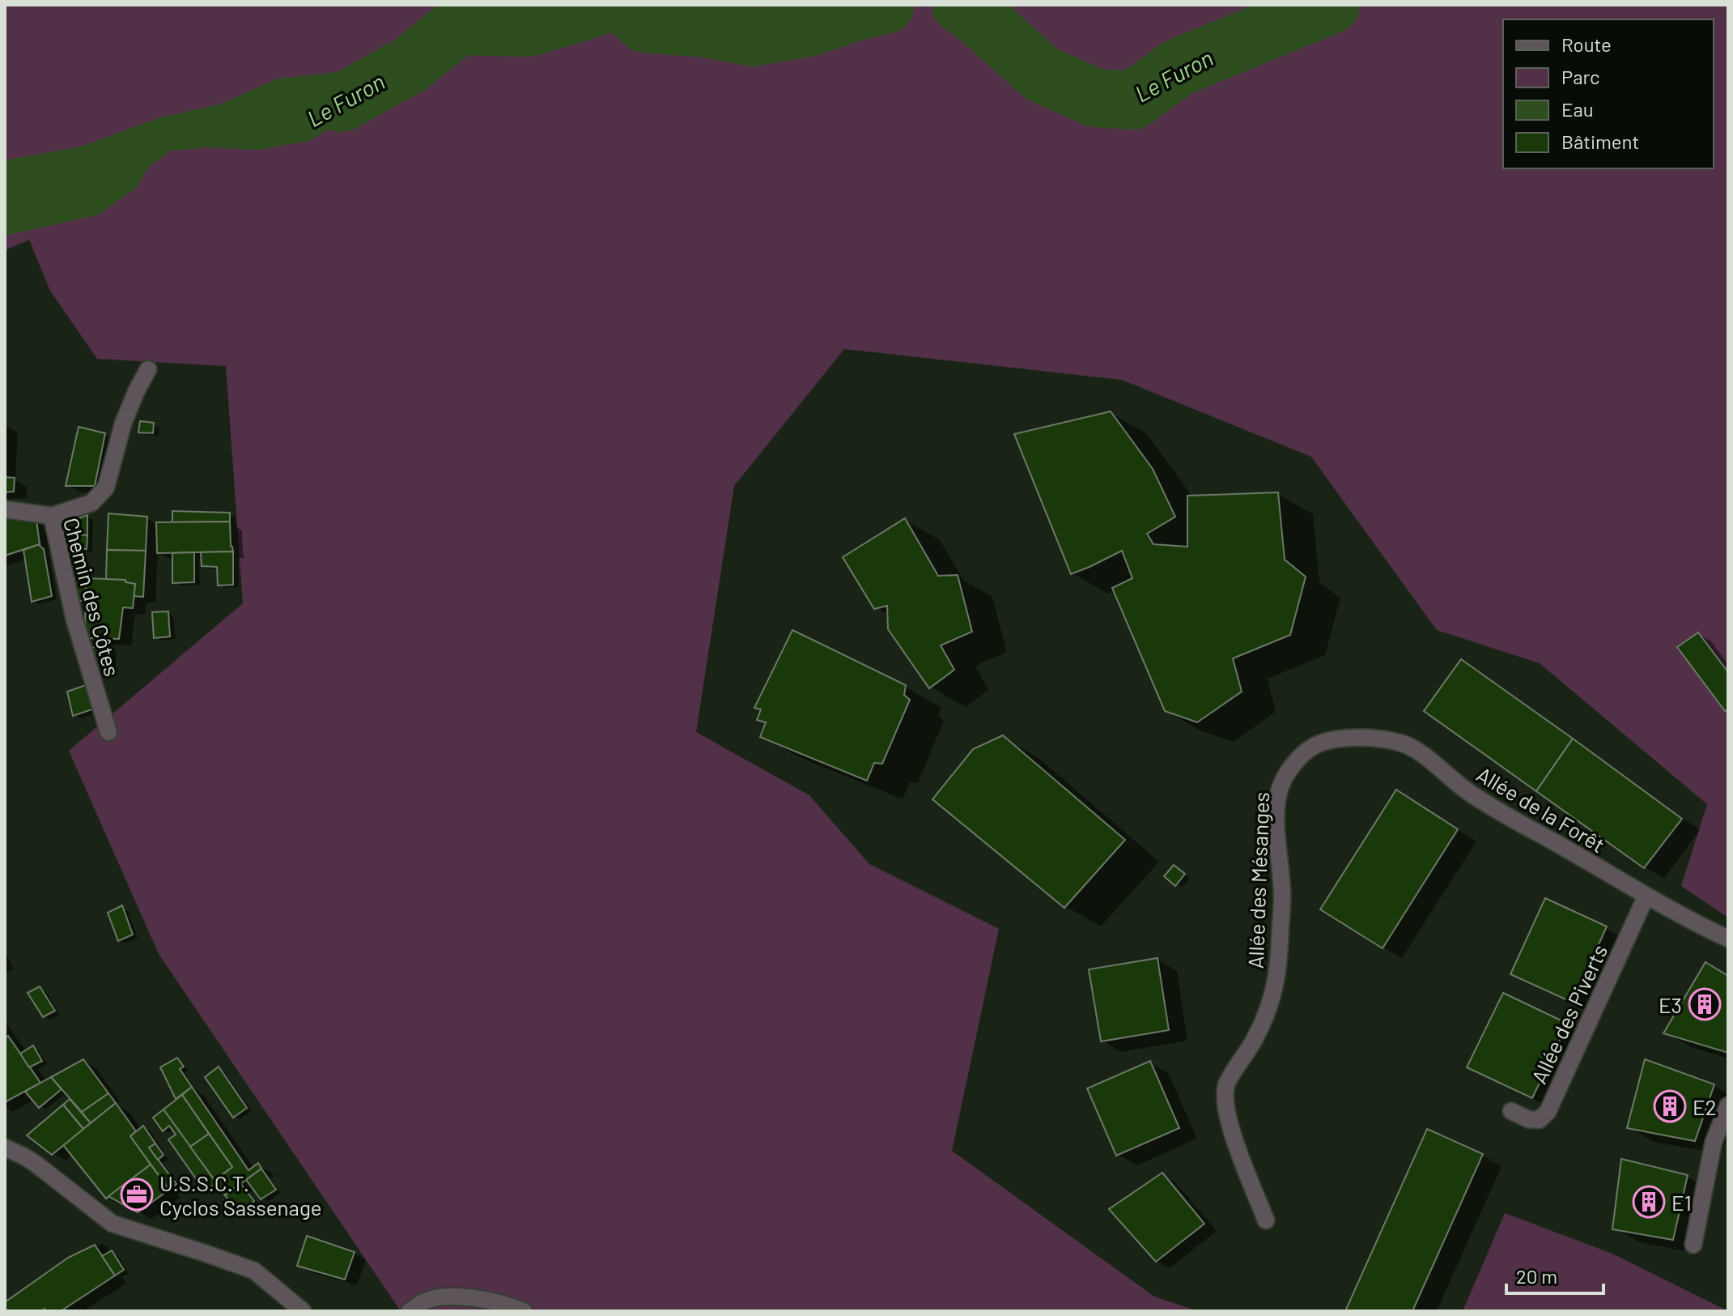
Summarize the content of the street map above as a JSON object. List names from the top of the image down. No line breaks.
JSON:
{"streets":{"street":["Chemin des Côtes","Allée de la Forêt","Allée des Mésanges","Allée des Piverts"]},"crossings":[["Allée de la Forêt","Allée des Mésanges"],["Allée de la Forêt","Allée des Piverts"]],"water":["Le Furon"],"places":{"building":["E3","E2","E1"],"office":["U.S.S.C.T. Cyclos Sassenage"]},"legend":["Route","Parc","Eau","Bâtiment"],"scale_bar":"20 m"}
